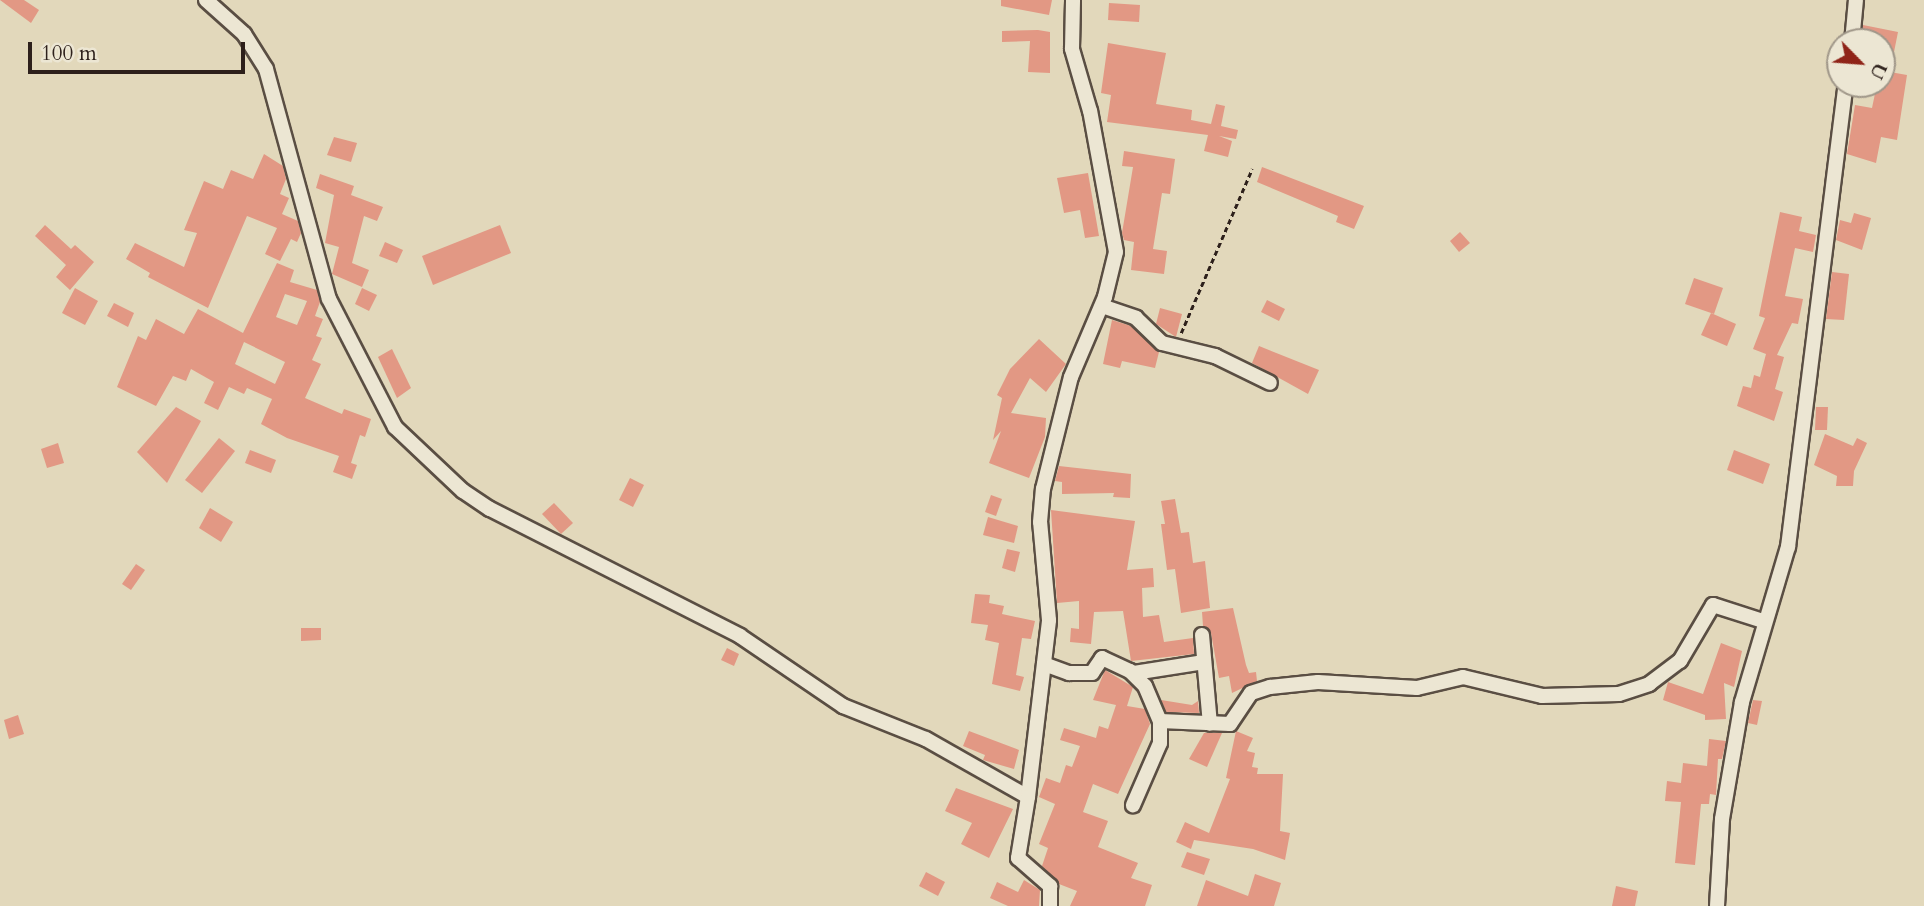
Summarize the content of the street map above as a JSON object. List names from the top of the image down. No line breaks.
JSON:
{"scale_bar":"100 m","north":"bottom right"}
